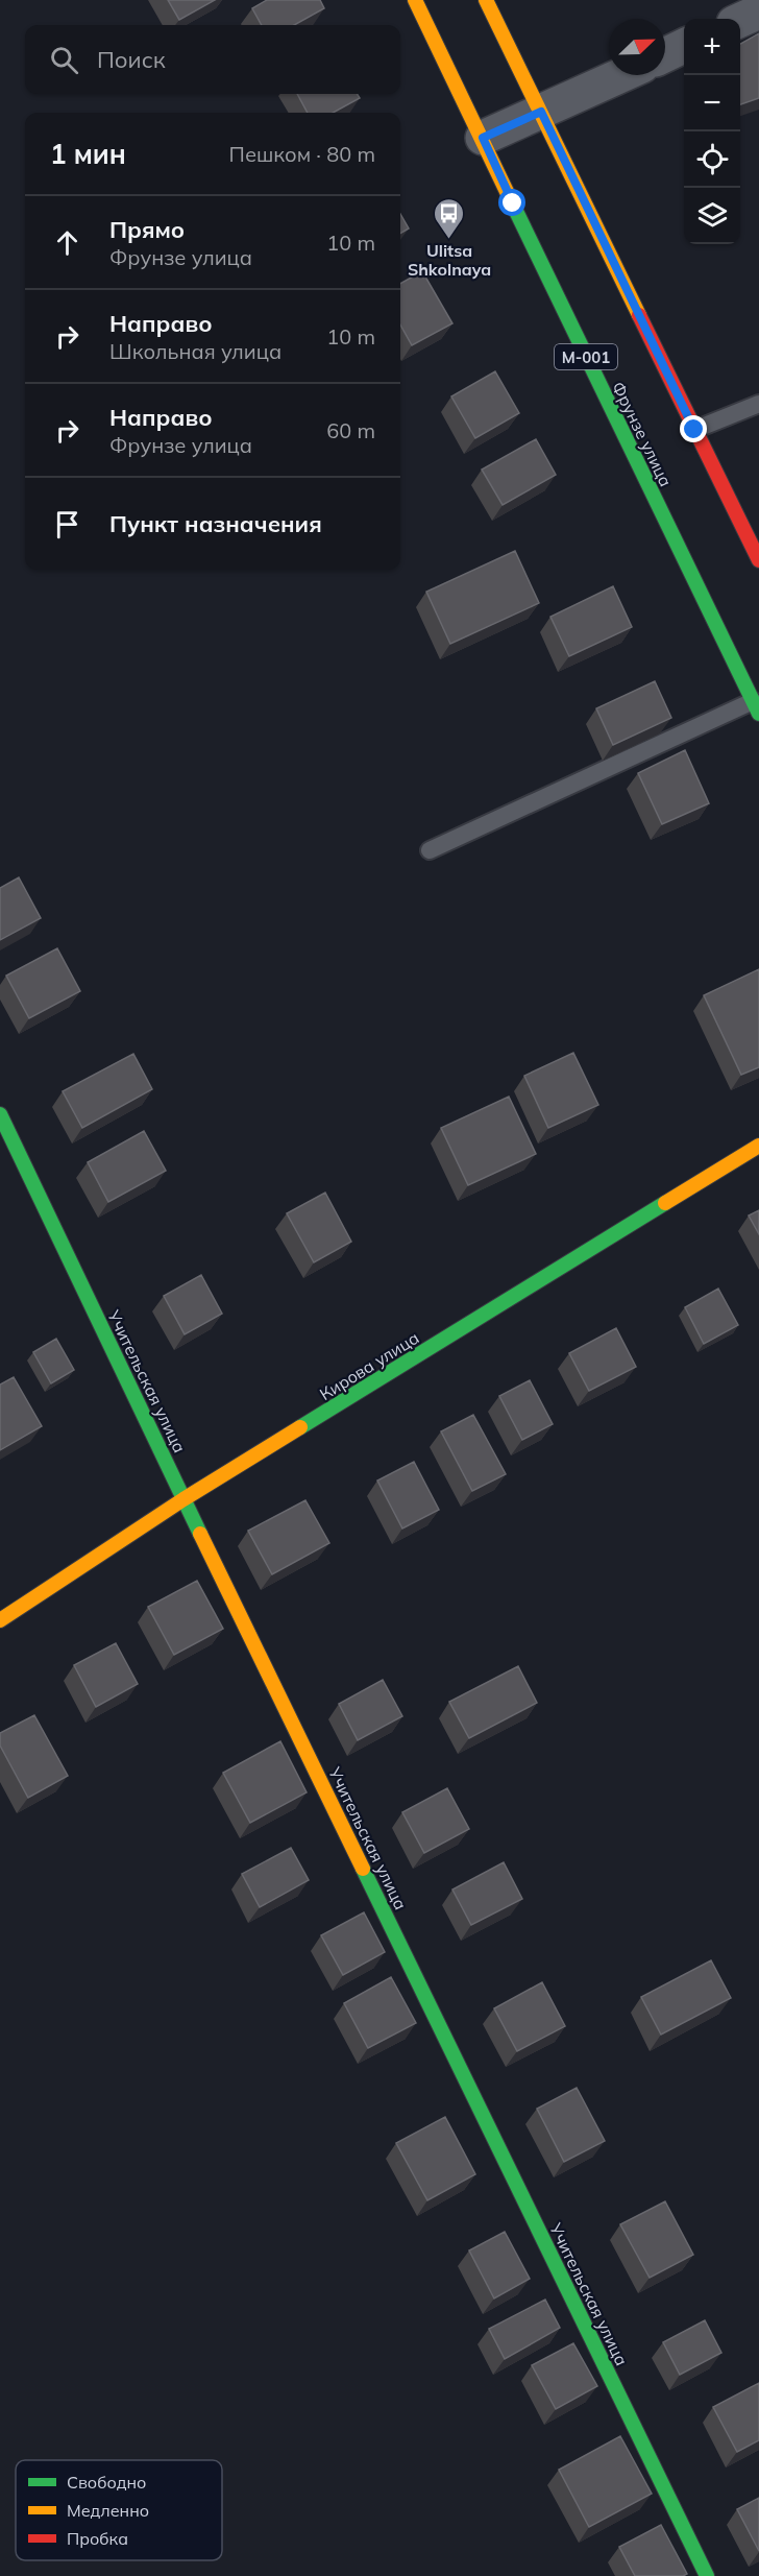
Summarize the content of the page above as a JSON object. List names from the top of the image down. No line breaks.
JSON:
{"streets":{"street":["M-001","Фрунзе улица","Кирова улица","Учительская улица"]},"crossings":[["Кирова улица","Учительская улица"]],"places":{"bus stop":["Ulitsa Shkolnaya"]},"legend":["Свободно","Медленно","Пробка"],"north":"top right","page":{"map_buttons":["+","−"],"search":"Поиск","heading":["1 мин","Пешком · 80 m"],"list":[["Прямо","Фрунзе улица","10 m"],["Направо","Школьная улица","10 m"],["Направо","Фрунзе улица","60 m"],"Пункт назначения"]}}
